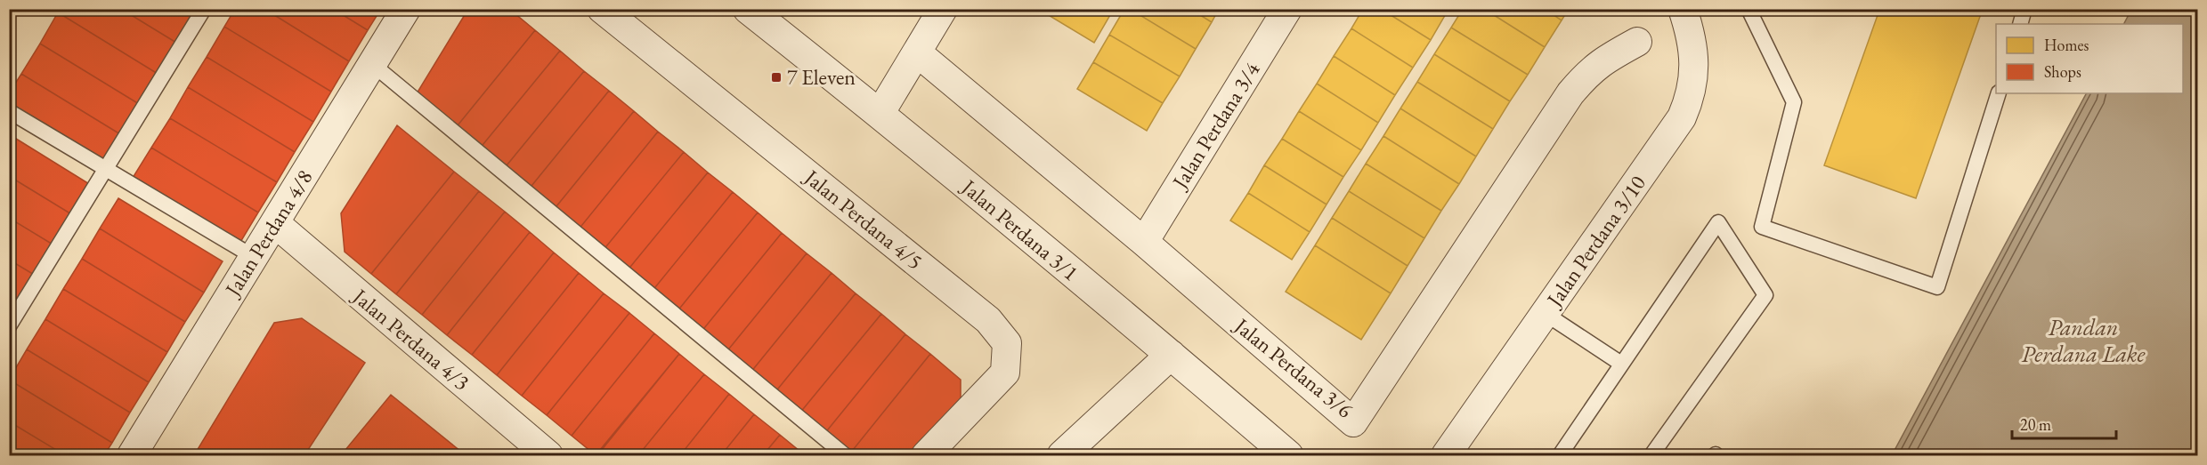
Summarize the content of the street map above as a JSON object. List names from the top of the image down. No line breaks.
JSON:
{"streets":{"street":["Jalan Perdana 3/4","Jalan Perdana 4/5","Jalan Perdana 3/1","Jalan Perdana 4/8","Jalan Perdana 3/10","Jalan Perdana 4/3","Jalan Perdana 3/6"]},"crossings":[["Jalan Perdana 3/4","Jalan Perdana 3/6"],["Jalan Perdana 4/8","Jalan Perdana 4/3"]],"water":["Pandan Perdana Lake"],"places":{"transit":["7 Eleven"]},"legend":["Homes","Shops"],"scale_bar":"20 m"}
